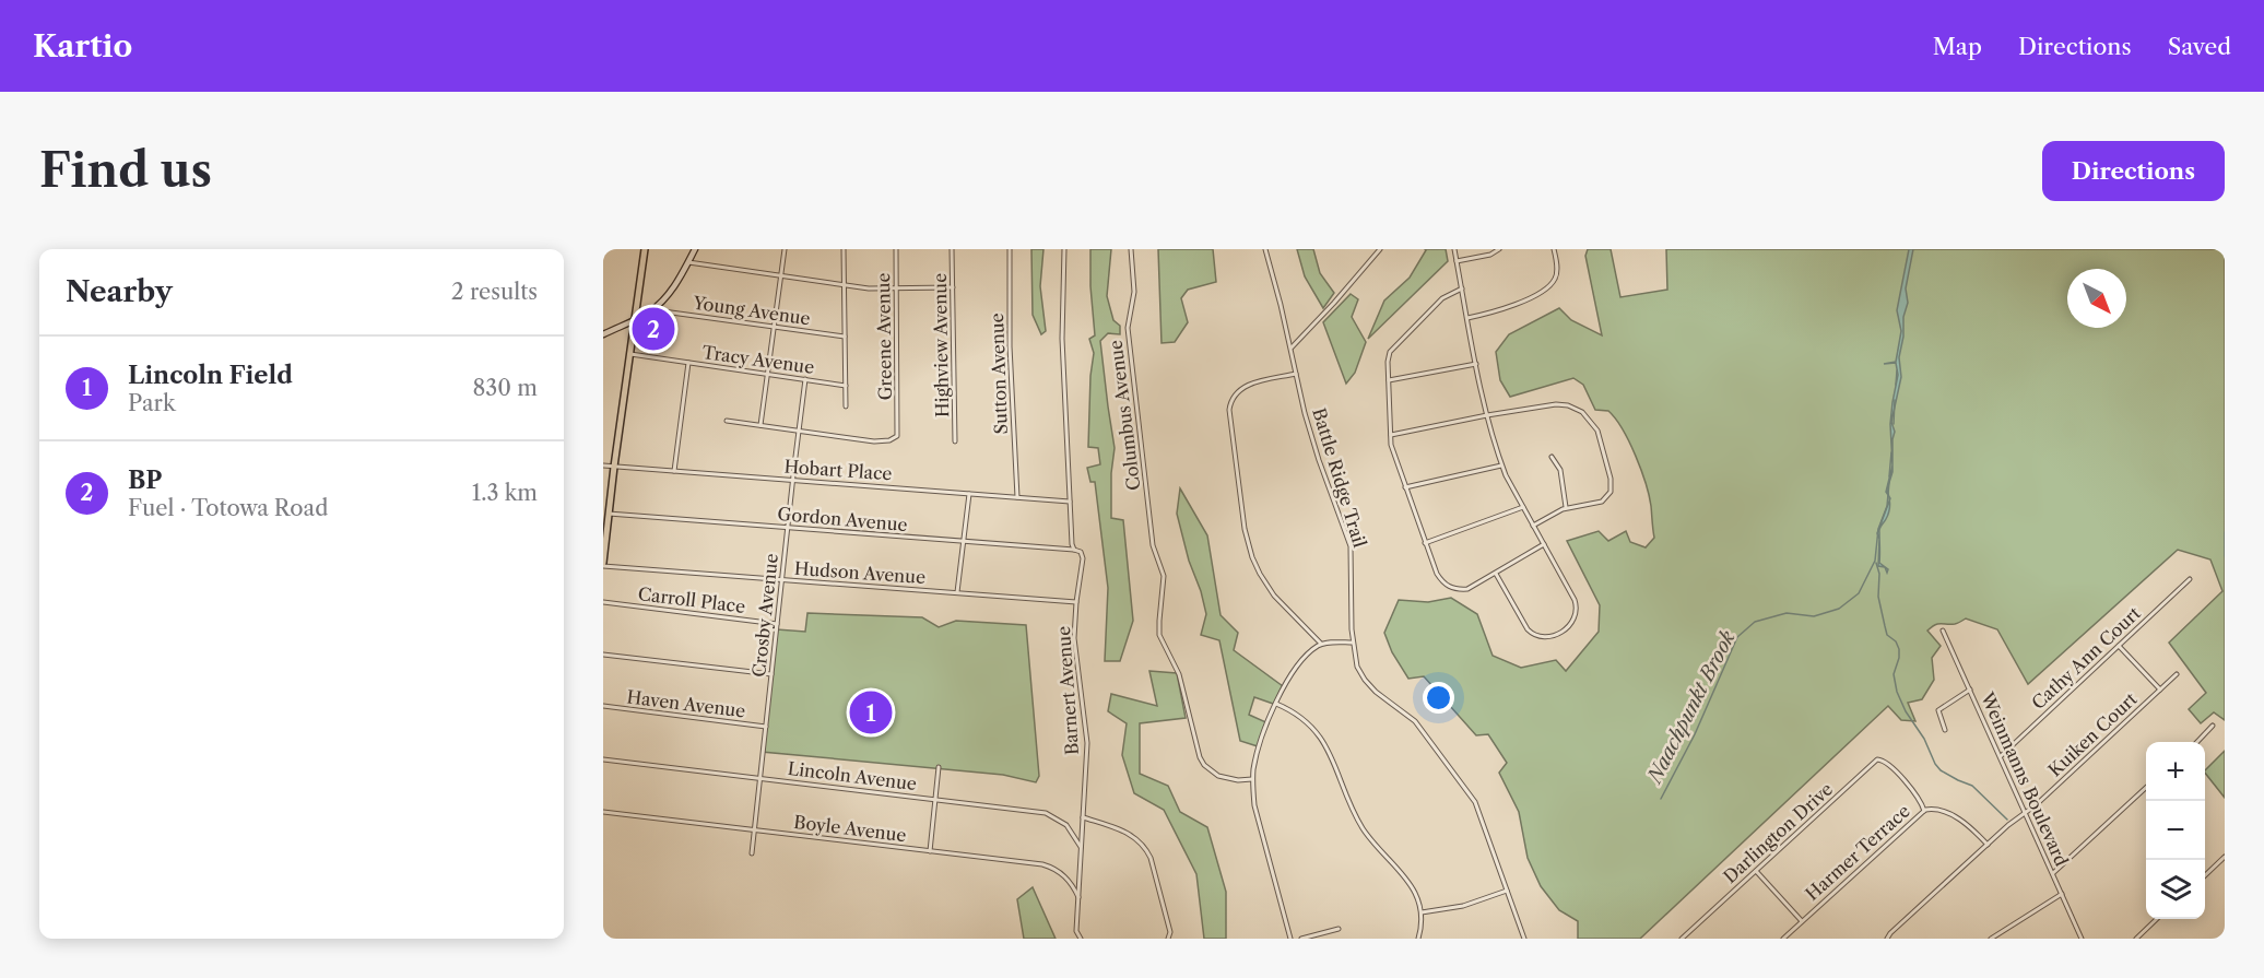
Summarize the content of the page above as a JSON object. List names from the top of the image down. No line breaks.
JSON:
{"streets":{"street":["Young Avenue","Greene Avenue","Highview Avenue","Tracy Avenue","Sutton Avenue","Columbus Avenue","Hobart Place","Battle Ridge Trail","Gordon Avenue","Hudson Avenue","Carroll Place","Crosby Avenue","Cathy Ann Court","Barnert Avenue","Haven Avenue","Kuiken Court","Lincoln Avenue","Weinmanns Boulevard","Boyle Avenue","Darlington Drive","Harmer Terrace"]},"crossings":[["Greene Avenue","Crosby Avenue"],["Tracy Avenue","Crosby Avenue"],["Sutton Avenue","Hobart Place"],["Hobart Place","Crosby Avenue"],["Hobart Place","Barnert Avenue"],["Gordon Avenue","Crosby Avenue"],["Gordon Avenue","Barnert Avenue"],["Hudson Avenue","Crosby Avenue"],["Hudson Avenue","Barnert Avenue"],["Carroll Place","Crosby Avenue"],["Crosby Avenue","Haven Avenue"],["Crosby Avenue","Lincoln Avenue"],["Crosby Avenue","Boyle Avenue"],["Cathy Ann Court","Weinmanns Boulevard"],["Barnert Avenue","Lincoln Avenue"],["Barnert Avenue","Boyle Avenue"],["Kuiken Court","Weinmanns Boulevard"],["Kuiken Court","Harmer Terrace"],["Darlington Drive","Harmer Terrace"]],"water":["Naachpunkt Brook"],"north":"bottom right","page":{"header":"Kartio","nav":["Map","Directions","Saved"],"buttons":"Directions","title":"Find us","heading":["Nearby","2 results"],"pins":["2","1"],"list":[{"mark":"1","name":"Lincoln Field","note":"Park","value":"830 m"},{"mark":"2","name":"BP","note":"Fuel · Totowa Road","value":"1.3 km"}],"map_buttons":["+","−"]}}
